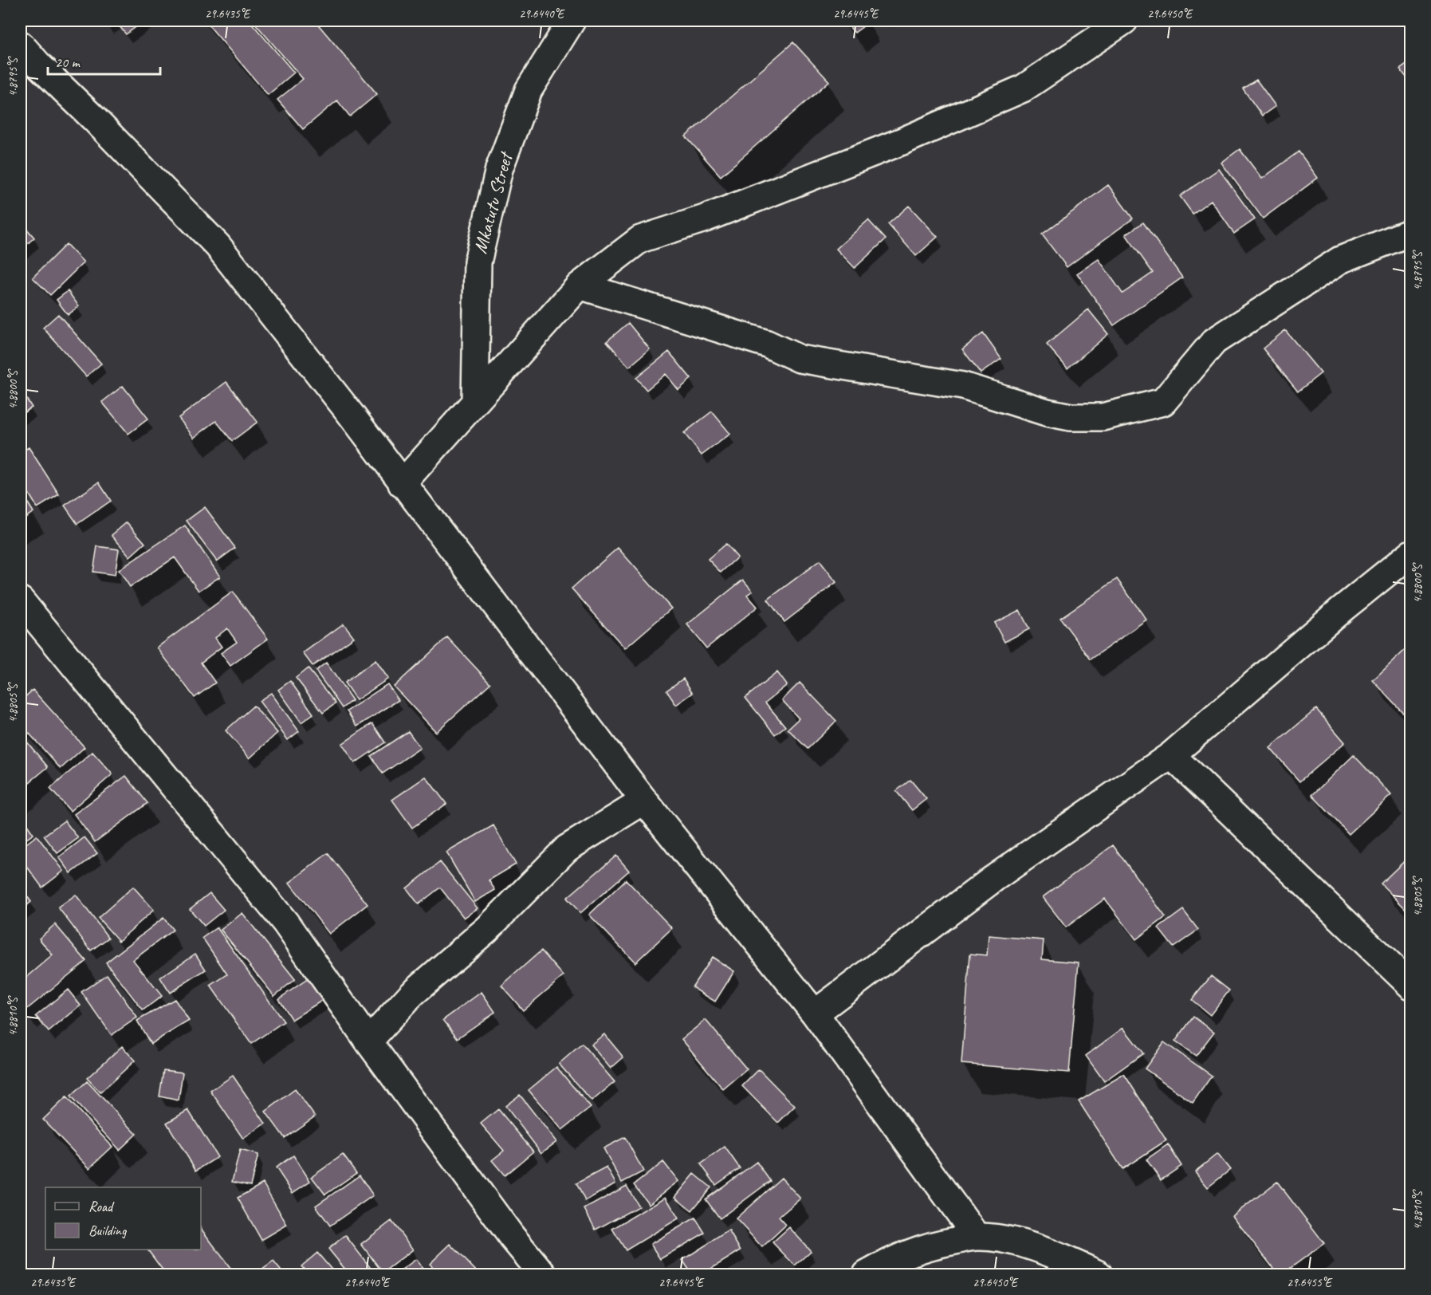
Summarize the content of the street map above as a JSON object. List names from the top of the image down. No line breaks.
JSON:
{"streets":{"street":["Mkatutu Street"]},"legend":["Road","Building"],"scale_bar":"20 m","coordinates":["29.6435°E","29.6440°E","29.6445°E","29.6450°E","4.8795°S","4.8800°S","4.8805°S","4.8810°S","29.6455°E"]}
